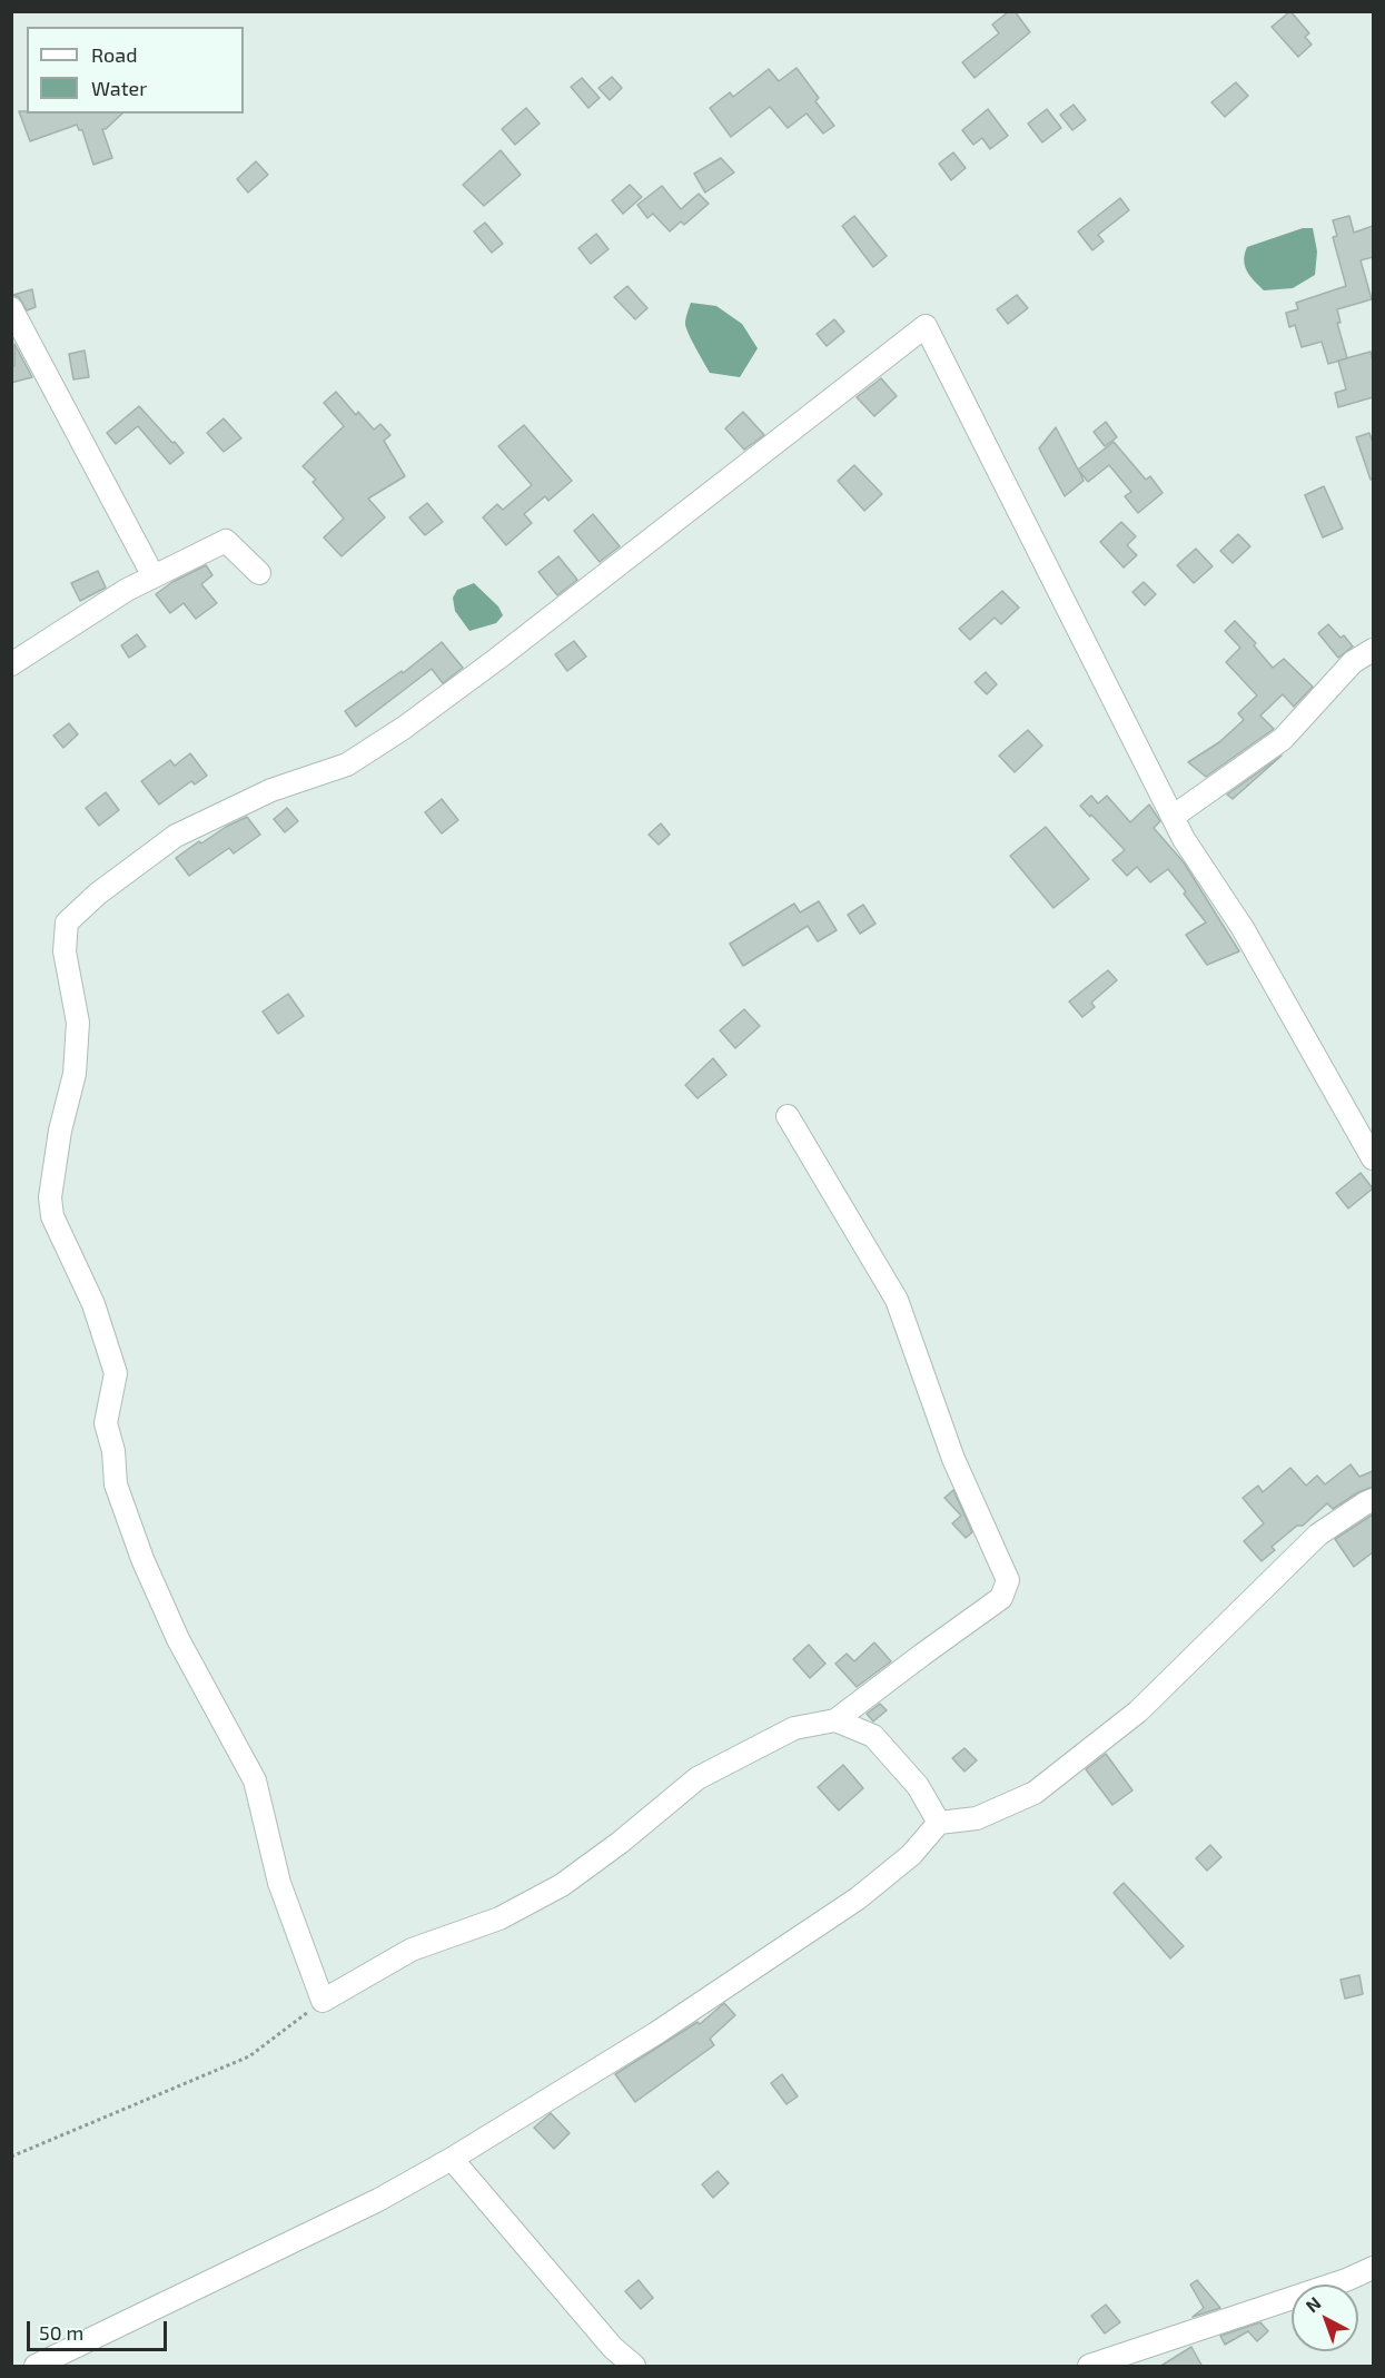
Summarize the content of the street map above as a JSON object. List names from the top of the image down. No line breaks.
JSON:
{"legend":["Road","Water"],"scale_bar":"50 m","north":"top left"}
